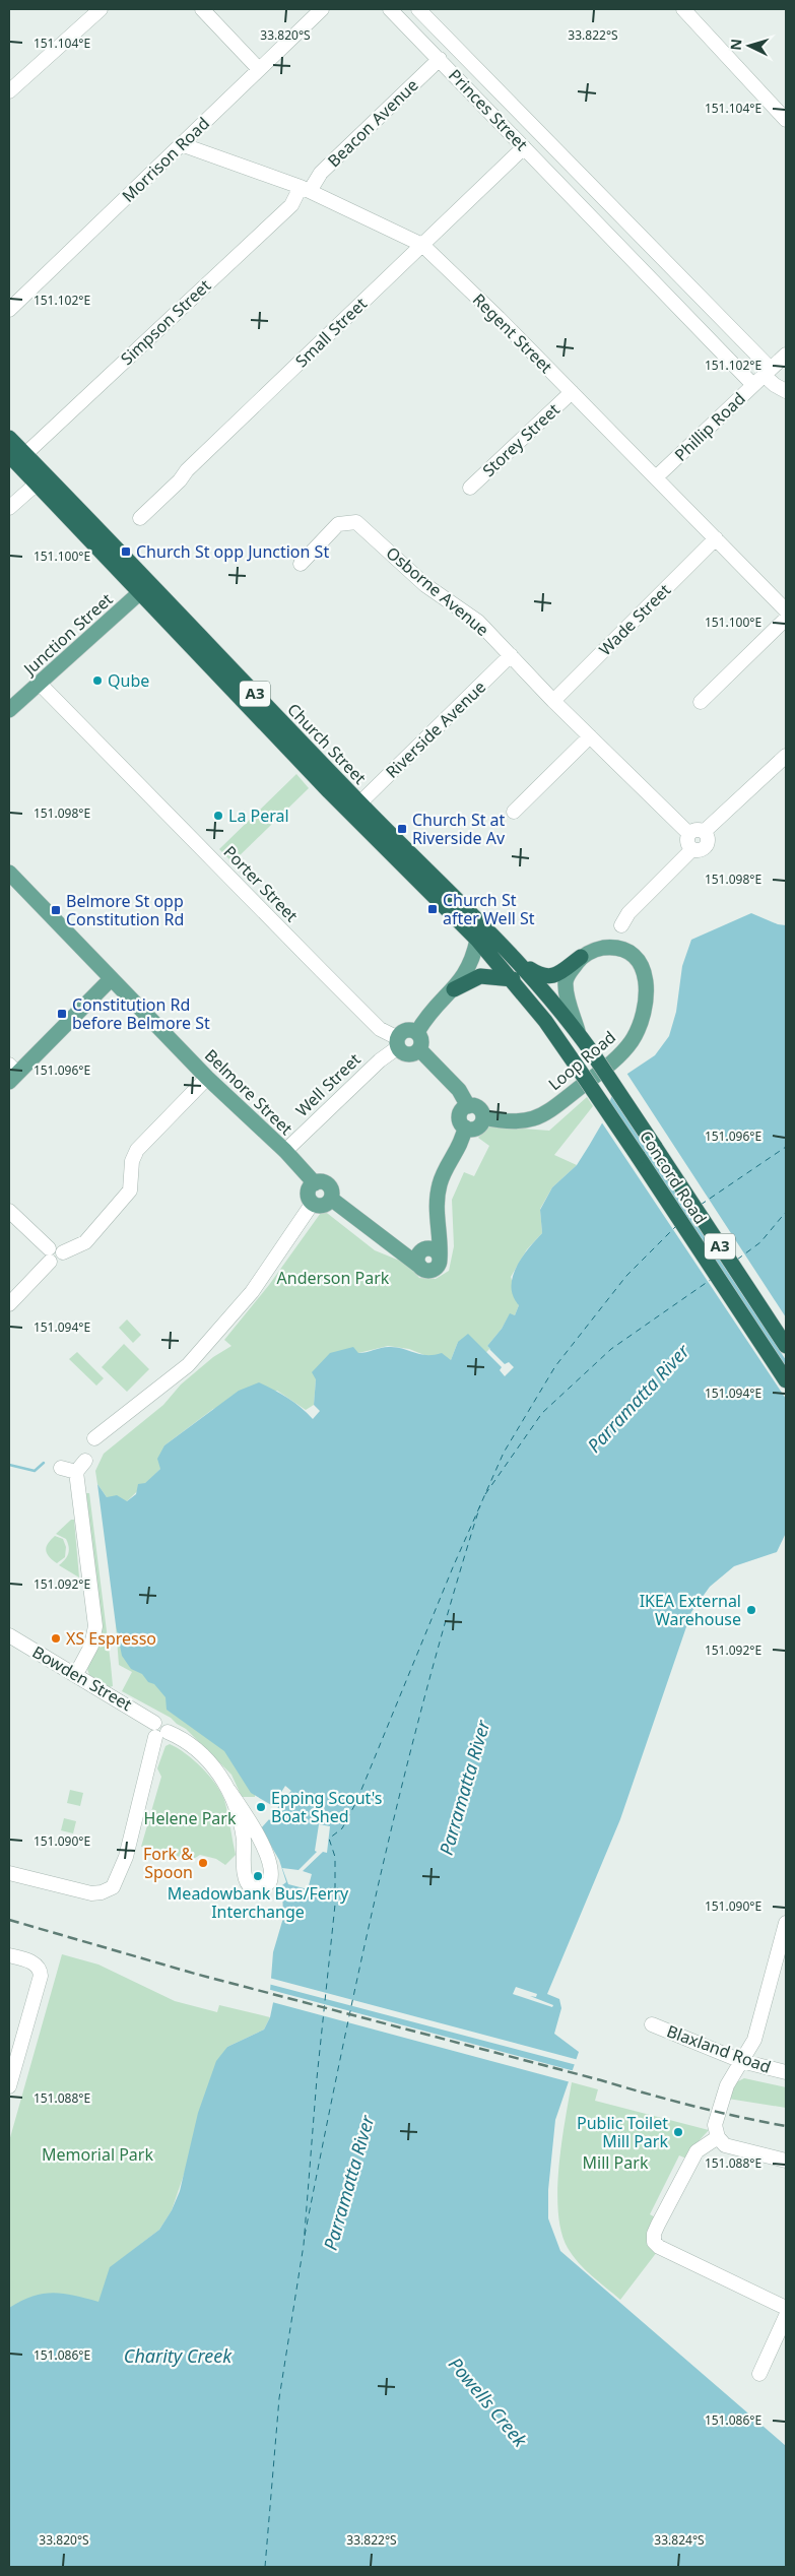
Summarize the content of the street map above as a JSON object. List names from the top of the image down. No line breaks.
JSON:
{"streets":{"highway":["A3","Church Street","Concord Road"],"main road":["Junction Street","Loop Road","Belmore Street"],"street":["Princes Street","Beacon Avenue","Morrison Road","Simpson Street","Small Street","Regent Street","Phillip Road","Storey Street","Osborne Avenue","Wade Street","Riverside Avenue","Porter Street","Well Street","Bowden Street","Blaxland Road"]},"crossings":[["Princes Street","Beacon Avenue"],["Princes Street","Small Street"],["Princes Street","Phillip Road"],["Beacon Avenue","Simpson Street"],["Beacon Avenue","Regent Street"],["Morrison Road","Regent Street"],["Simpson Street","Regent Street"],["Simpson Street","Church Street"],["Small Street","Regent Street"],["Regent Street","Phillip Road"],["Regent Street","Storey Street"],["Regent Street","Wade Street"],["Osborne Avenue","Wade Street"],["Osborne Avenue","Riverside Avenue"],["Junction Street","Church Street"],["Junction Street","Porter Street"],["Riverside Avenue","Church Street"],["Church Street","Loop Road"],["Church Street","Concord Road"],["Porter Street","Well Street"],["Well Street","Belmore Street"]],"water":["Parramatta River","Charity Creek","Powells Creek"],"parks":["Anderson Park","Helene Park","Memorial Park","Mill Park"],"places":{"transit":["Church St opp Junction St","Church St at Riverside Av","Church St after Well St","Belmore St opp Constitution Rd","Constitution Rd before Belmore St"],"other":["Qube","La Peral","IKEA External Warehouse","XS Espresso","Epping Scout's Boat Shed","Fork & Spoon","Meadowbank Bus/Ferry Interchange","Public Toilet Mill Park"]},"north":"left","coordinates":["33.820°S","33.822°S","151.104°E","151.102°E","151.100°E","151.098°E","151.096°E","151.094°E","151.092°E","151.090°E","151.088°E","151.086°E","33.824°S"]}
